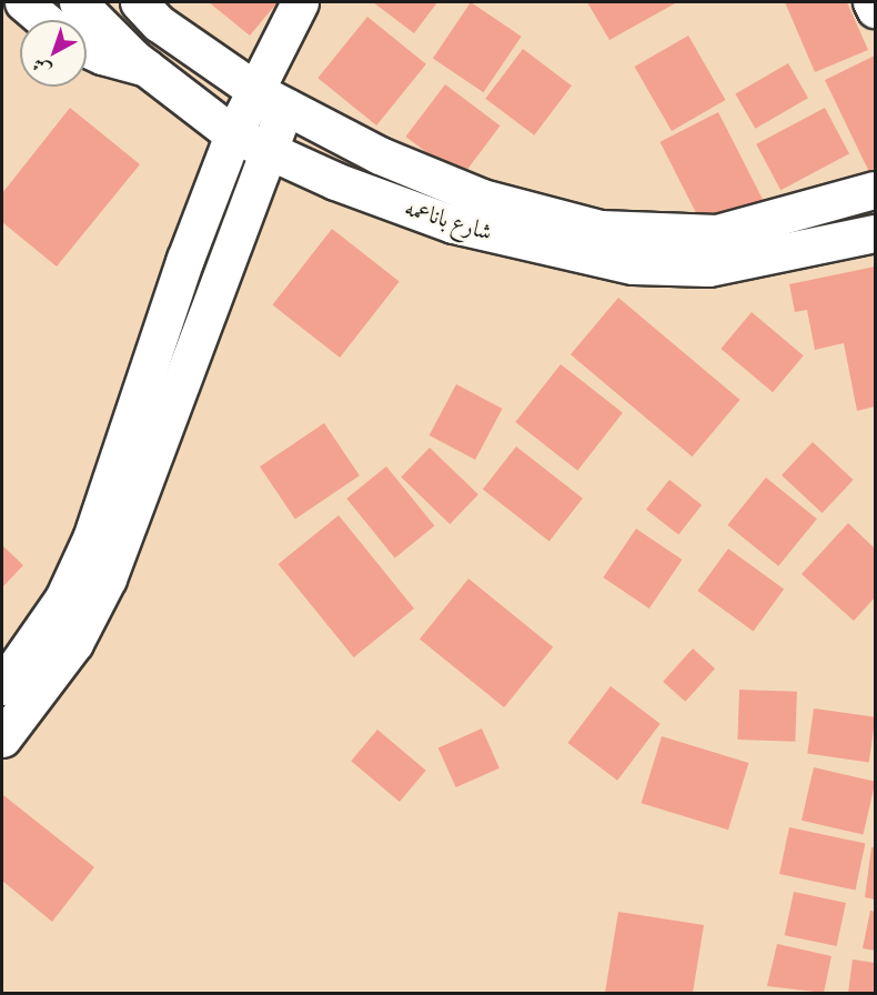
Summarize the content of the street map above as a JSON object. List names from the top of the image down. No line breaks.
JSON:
{"streets":{"main road":["شارع باناعمه"]},"north":"bottom left"}
